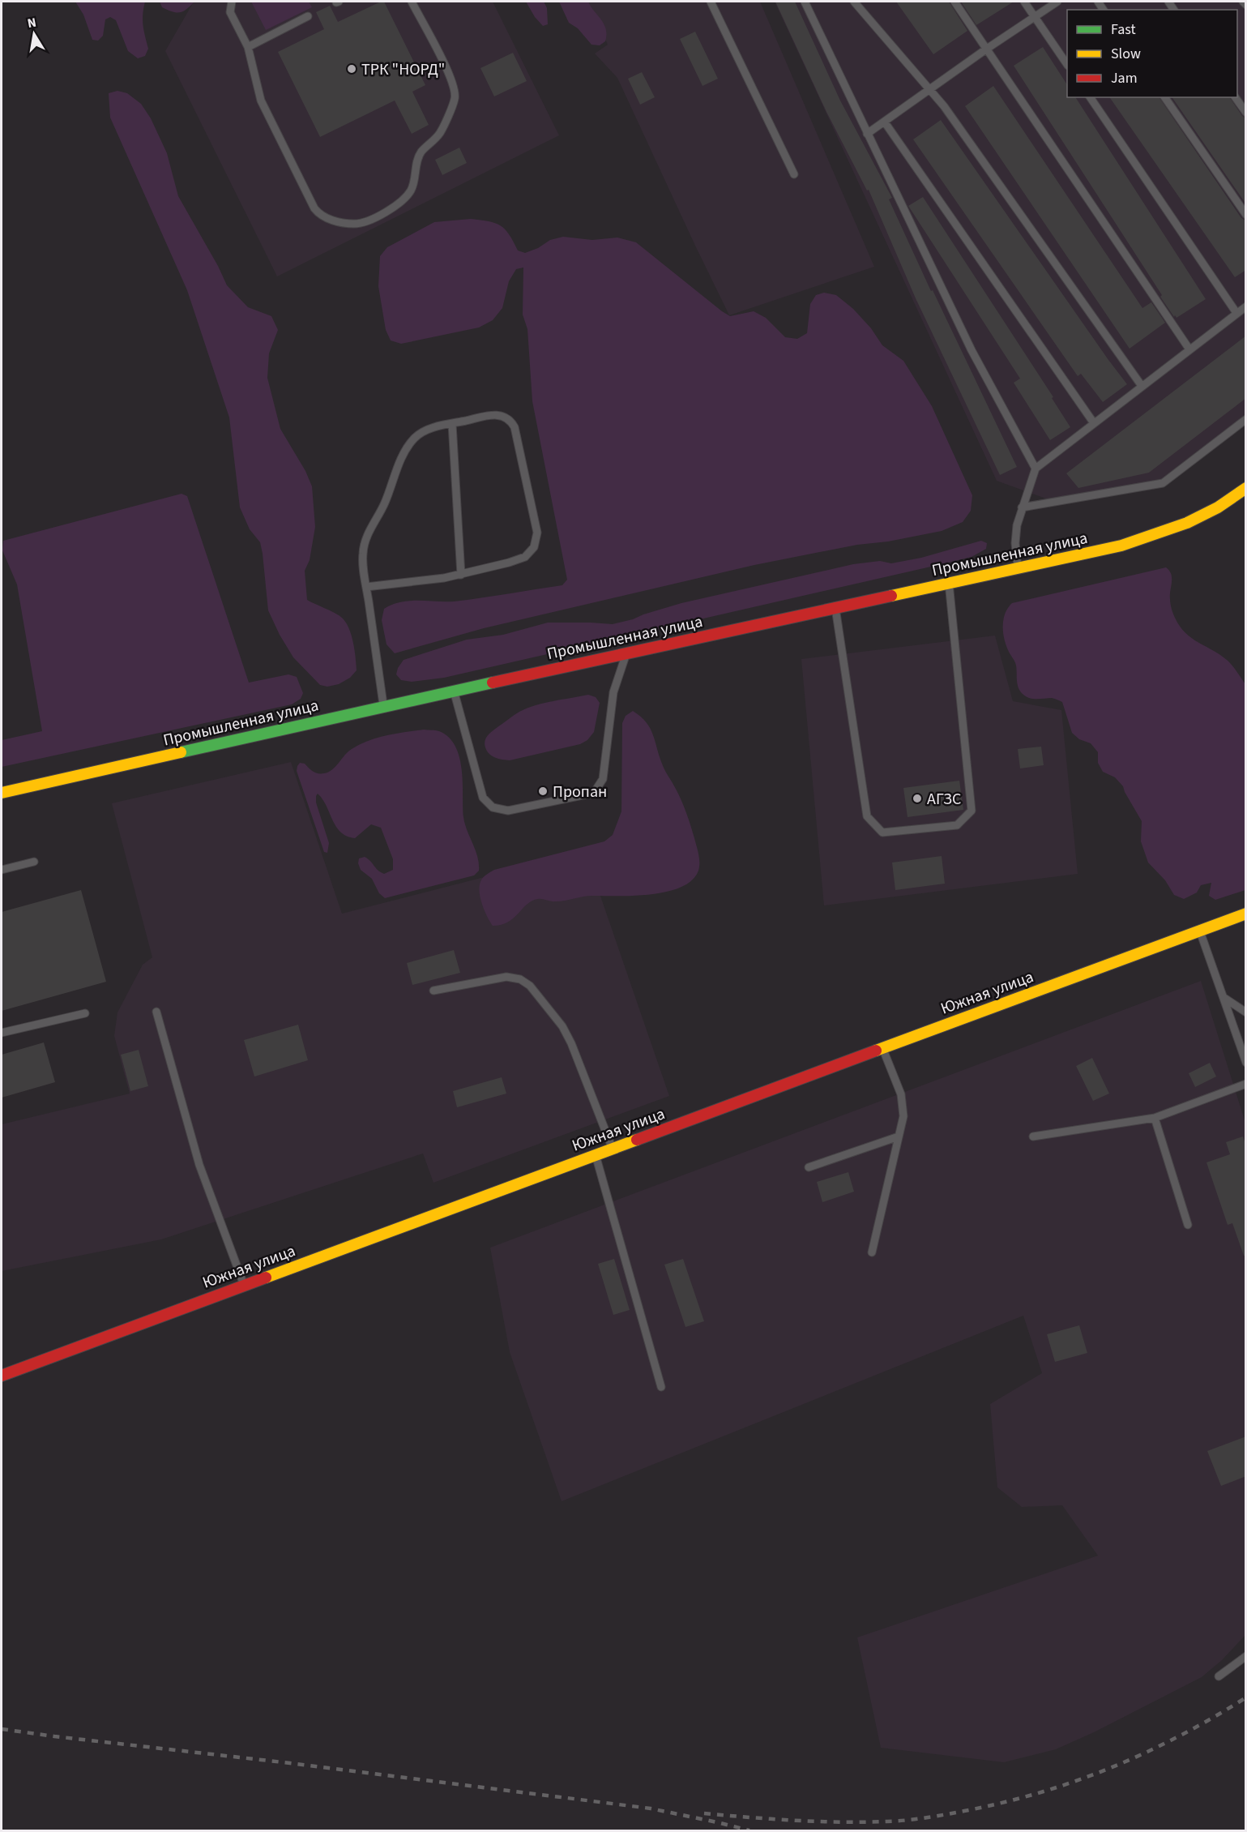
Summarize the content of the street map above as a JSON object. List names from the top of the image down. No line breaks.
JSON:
{"streets":{"street":["Промышленная улица","Южная улица"]},"places":["ТРК \"НОРД\"","Пропан","АГЗС"],"legend":["Fast","Slow","Jam"],"north":"top"}
